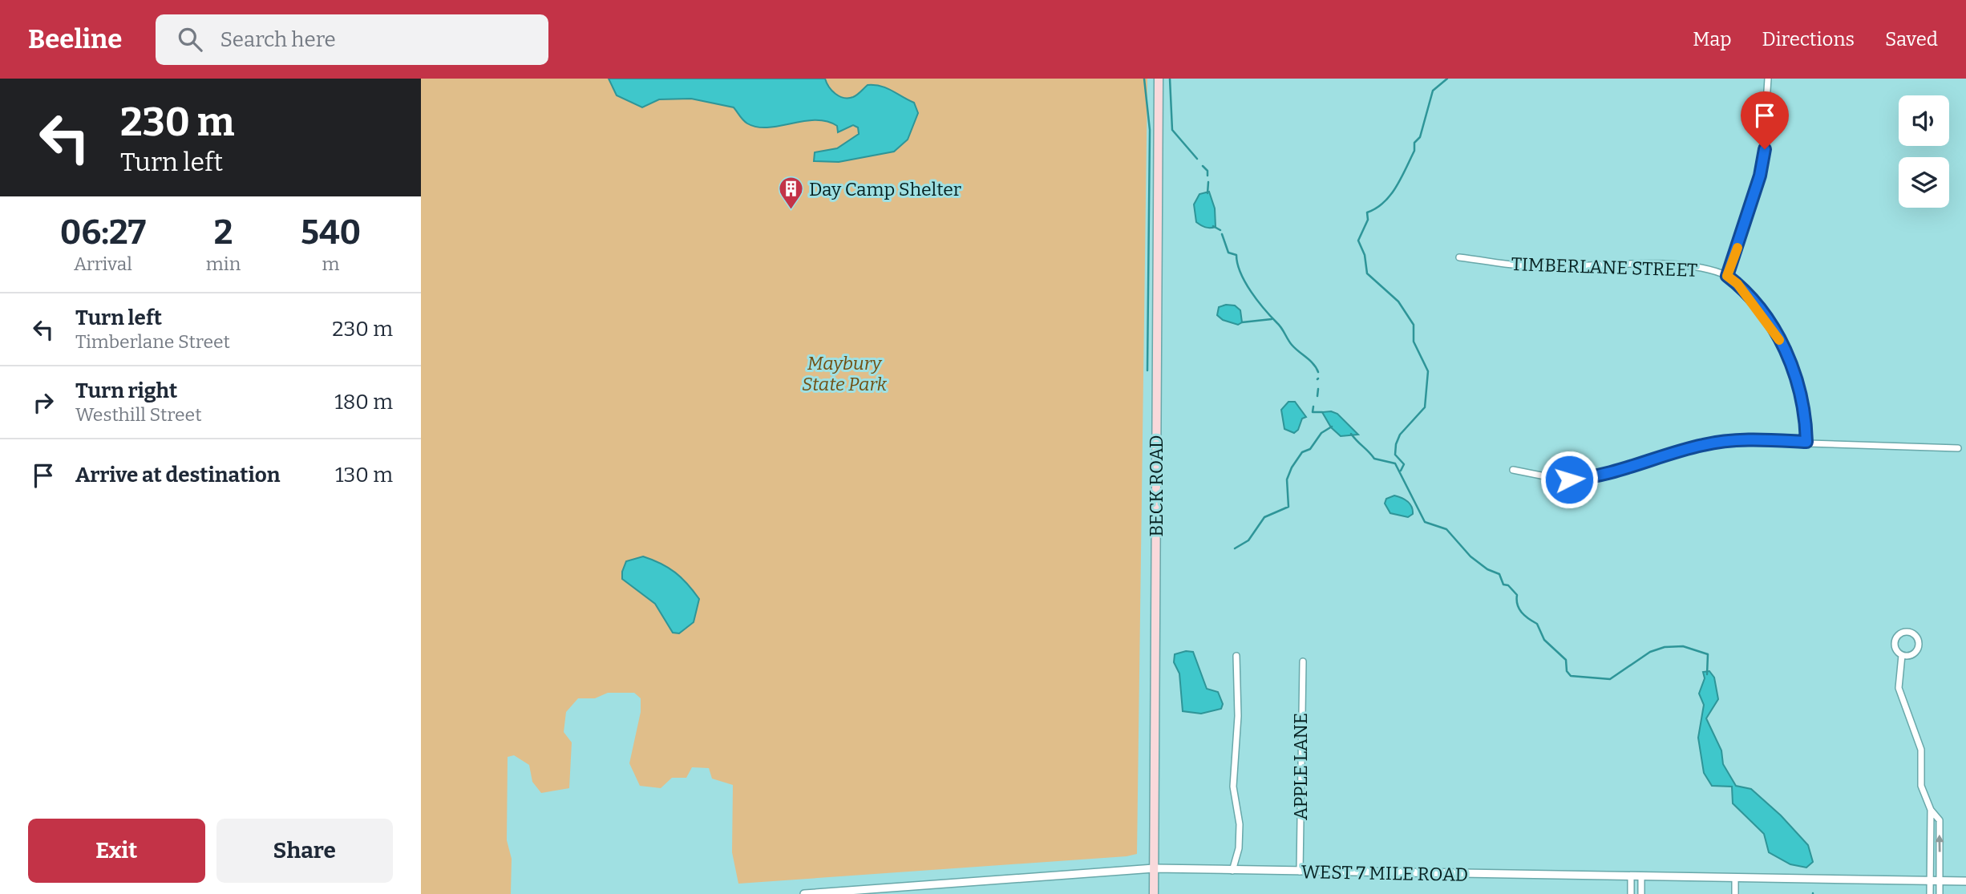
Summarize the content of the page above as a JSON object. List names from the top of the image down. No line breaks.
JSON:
{"streets":{"main road":["BECK ROAD"],"street":["TIMBERLANE STREET","APPLE LANE","WEST 7 MILE ROAD"]},"crossings":[["BECK ROAD","WEST 7 MILE ROAD"],["APPLE LANE","WEST 7 MILE ROAD"]],"parks":["Maybury State Park"],"places":{"building":["Day Camp Shelter"]},"page":{"header":"Beeline","search":"Search here","nav":["Map","Directions","Saved"],"turn":["230 m","Turn left"],"eta":["06:27","Arrival","2","min","540","m"],"list":[{"name":"Turn left","note":"Timberlane Street","value":"230 m"},{"name":"Turn right","note":"Westhill Street","value":"180 m"},{"name":"Arrive at destination","value":"130 m"}],"buttons":["Exit","Share"]}}
